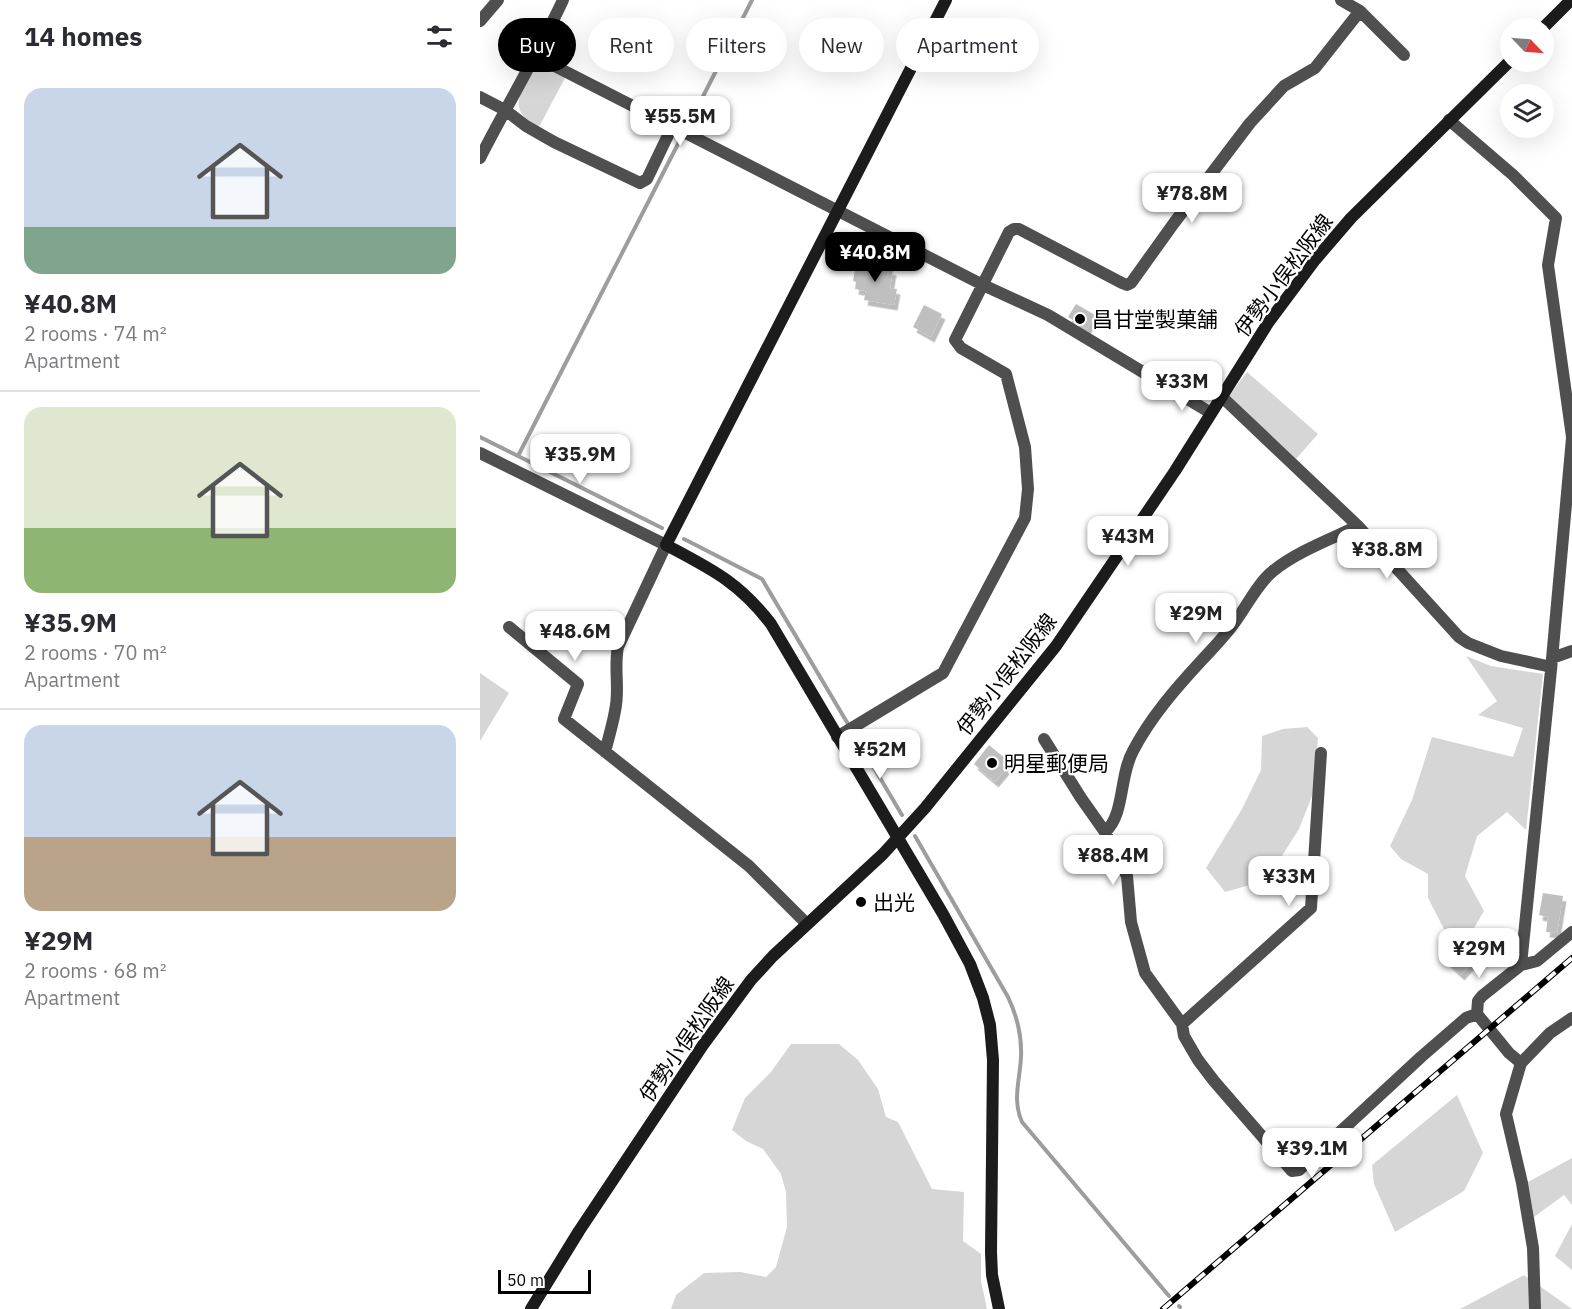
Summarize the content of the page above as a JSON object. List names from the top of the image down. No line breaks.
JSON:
{"streets":{"main road":["伊勢小俣松阪線"]},"places":["昌甘堂製菓舗","明星郵便局","出光"],"scale_bar":"50 m","north":"bottom right","page":{"heading":"14 homes","chip":["Buy","Rent","Filters","New","Apartment"],"list":[{"name":"¥40.8M","note":"2 rooms · 74 m² · Apartment"},{"name":"¥35.9M","note":"2 rooms · 70 m² · Apartment"},{"name":"¥29M","note":"2 rooms · 68 m² · Apartment"}],"price":["¥55.5M","¥78.8M","¥40.8M","¥33M","¥35.9M","¥43M","¥38.8M","¥29M","¥48.6M","¥52M","¥88.4M","¥33M","¥29M","¥39.1M"],"scale":"50 m"}}
